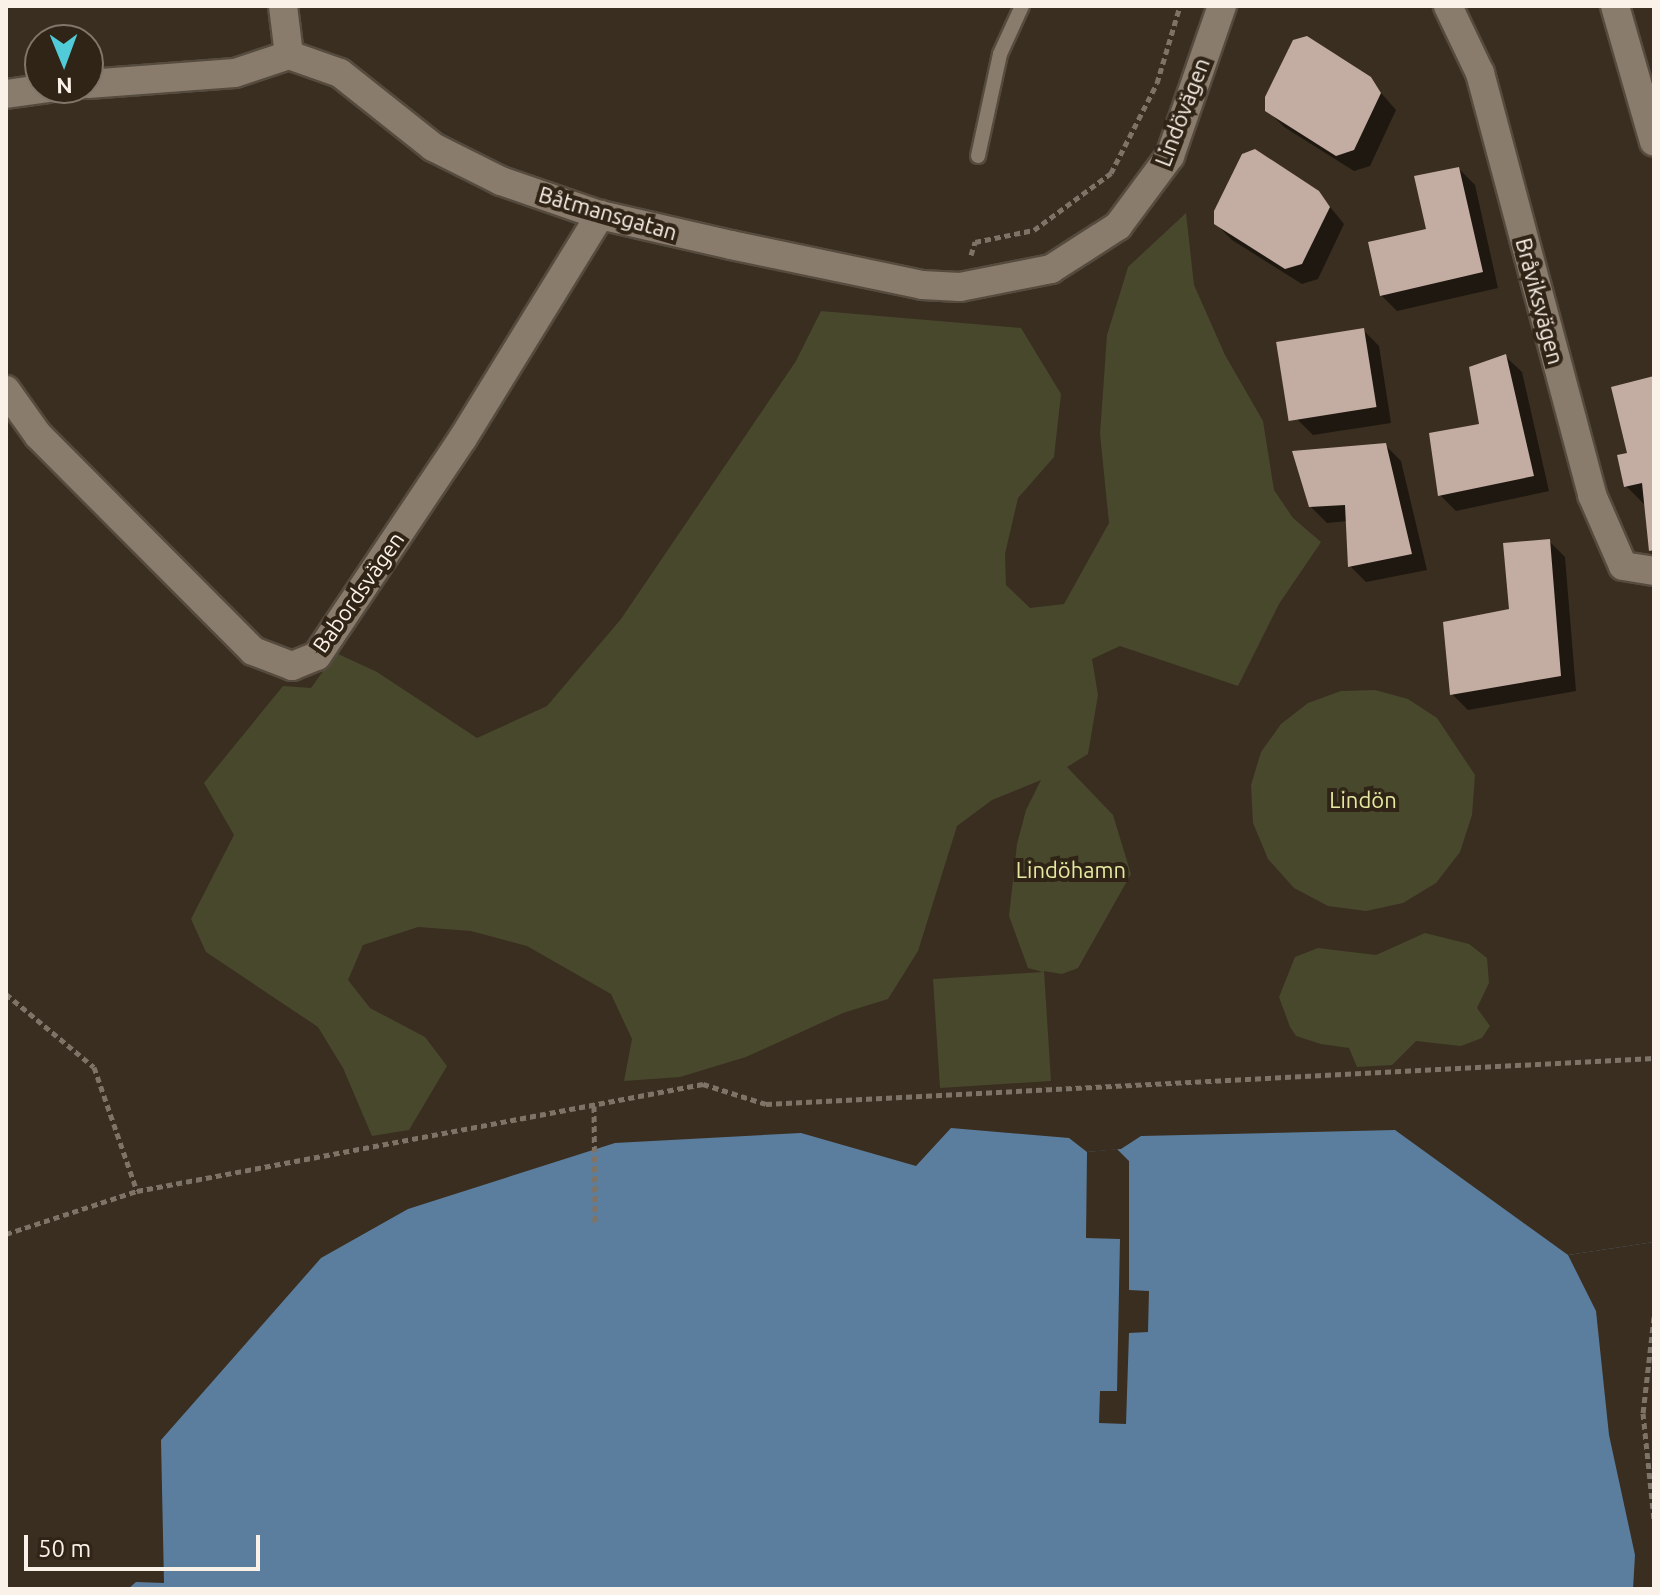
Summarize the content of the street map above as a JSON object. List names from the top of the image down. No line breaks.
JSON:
{"streets":{"street":["Lindövägen","Båtmansgatan","Bråviksvägen","Babordsvägen"]},"crossings":[["Lindövägen","Båtmansgatan"],["Båtmansgatan","Babordsvägen"]],"parks":["Lindön","Lindöhamn"],"scale_bar":"50 m","north":"bottom"}
